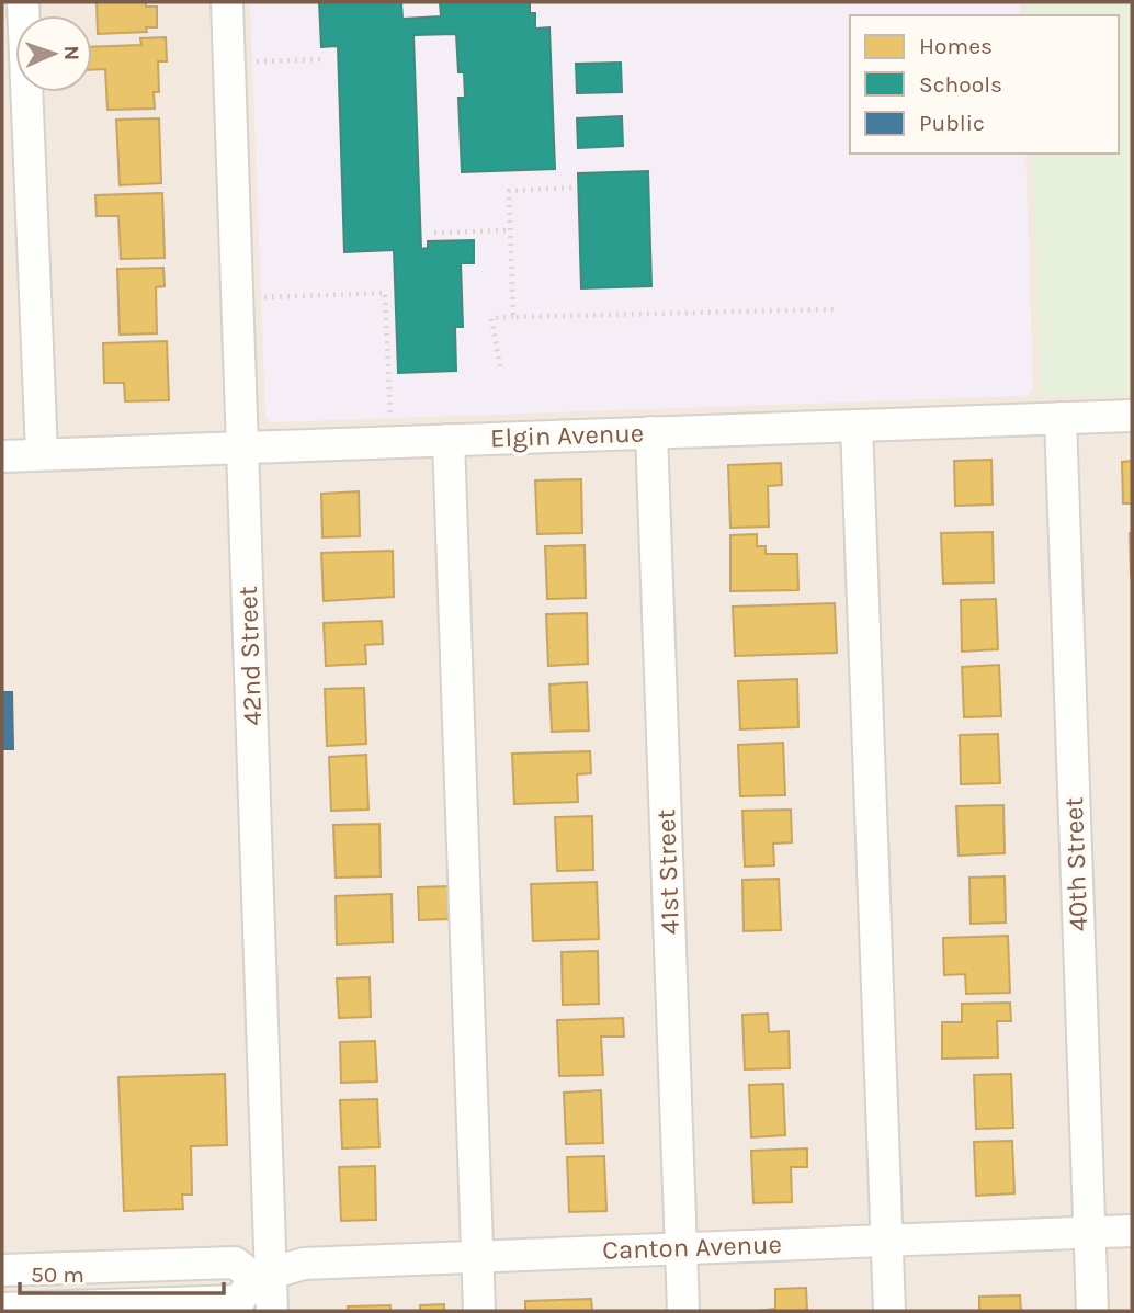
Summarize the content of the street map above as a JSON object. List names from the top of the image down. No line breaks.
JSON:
{"streets":{"street":["Elgin Avenue","42nd Street","40th Street","41st Street","Canton Avenue"]},"crossings":[["Elgin Avenue","42nd Street"],["Elgin Avenue","40th Street"],["Elgin Avenue","41st Street"],["42nd Street","Canton Avenue"],["40th Street","Canton Avenue"],["41st Street","Canton Avenue"]],"legend":["Homes","Schools","Public"],"scale_bar":"50 m","north":"right"}
